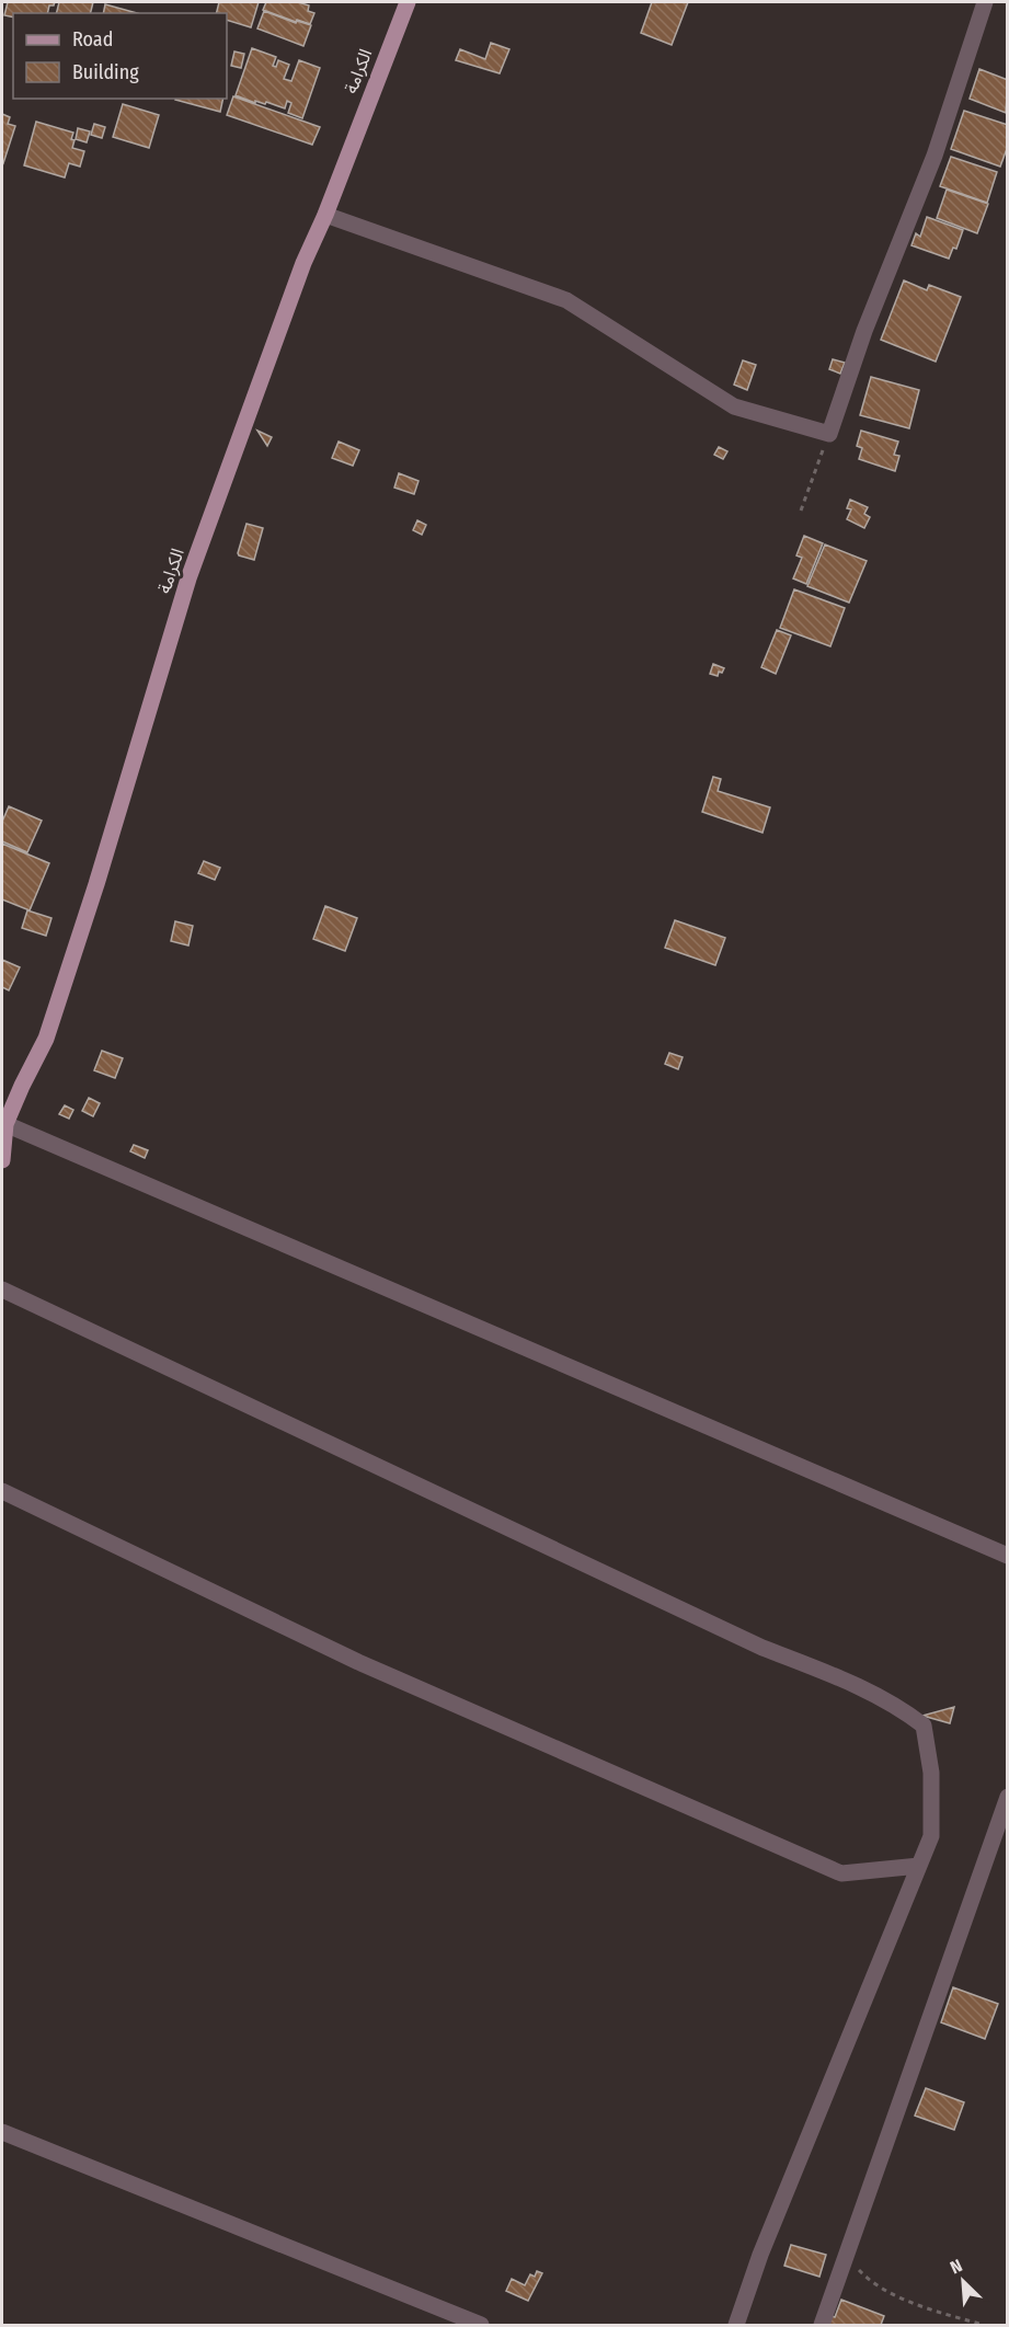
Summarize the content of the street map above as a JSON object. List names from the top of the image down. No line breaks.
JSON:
{"streets":{"main road":["الكرامة"]},"legend":["Road","Building"],"north":"top left"}
